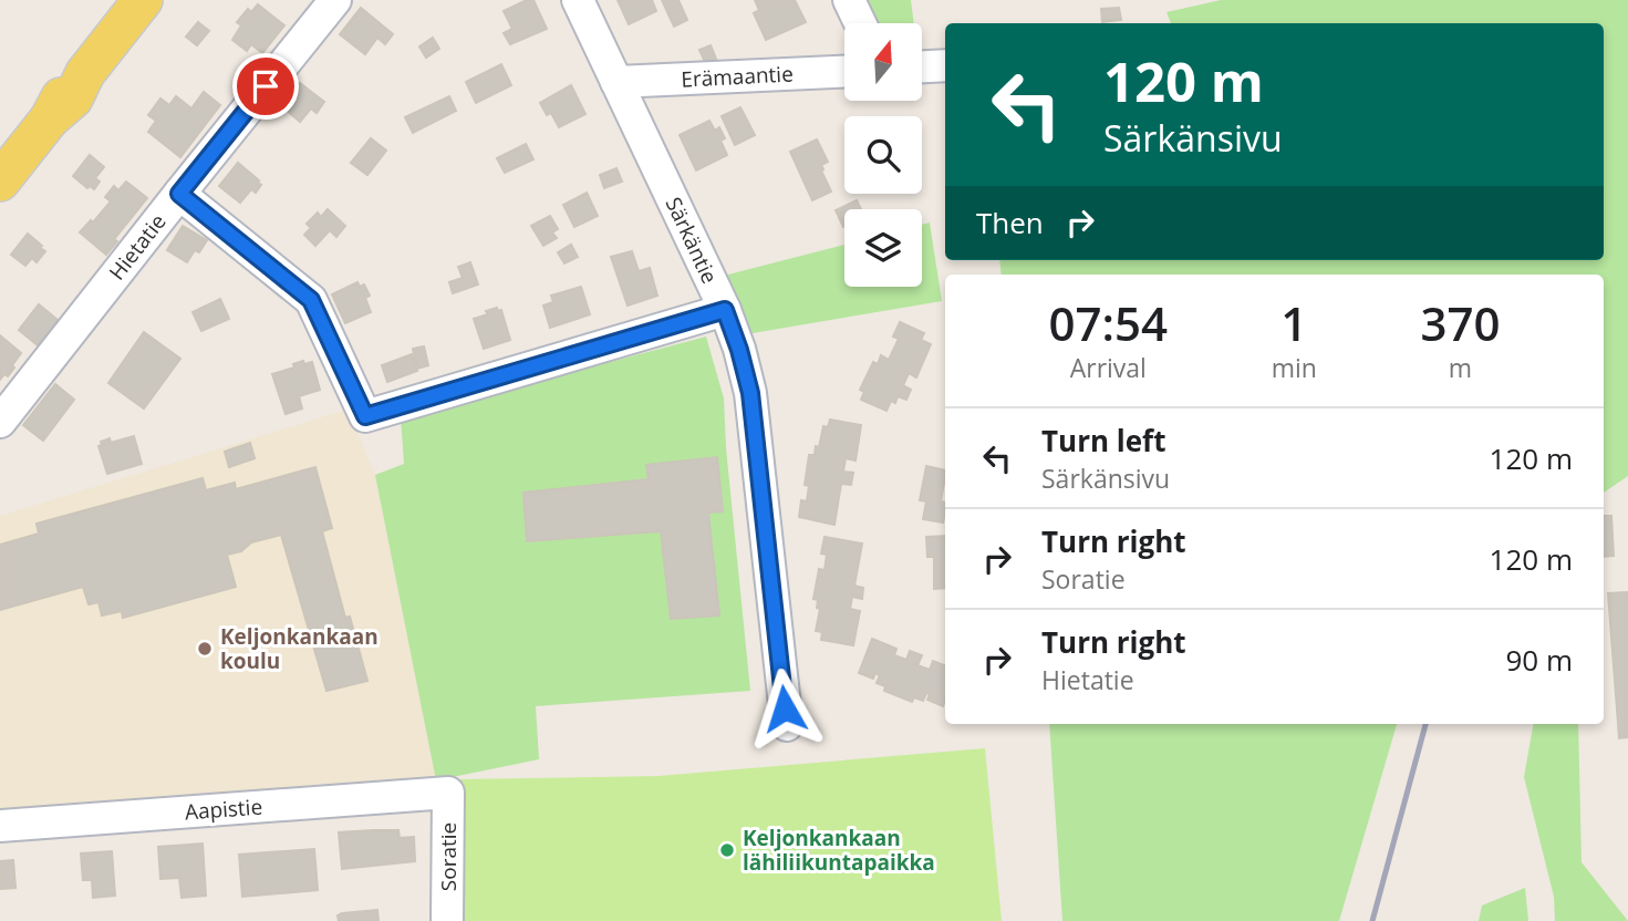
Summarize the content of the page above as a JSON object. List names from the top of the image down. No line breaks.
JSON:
{"streets":{"street":["Erämaantie","Särkäntie","Hietatie","Aapistie","Soratie"]},"crossings":[["Erämaantie","Särkäntie"],["Aapistie","Soratie"]],"places":["Keljonkankaan koulu","Keljonkankaan lähiliikuntapaikka"],"north":"top","page":{"turn":["120 m","Särkänsivu"],"then":"Then","eta":["07:54","Arrival","1","min","370","m"],"list":[{"name":"Turn left","note":"Särkänsivu","value":"120 m"},{"name":"Turn right","note":"Soratie","value":"120 m"},{"name":"Turn right","note":"Hietatie","value":"90 m"}]}}
